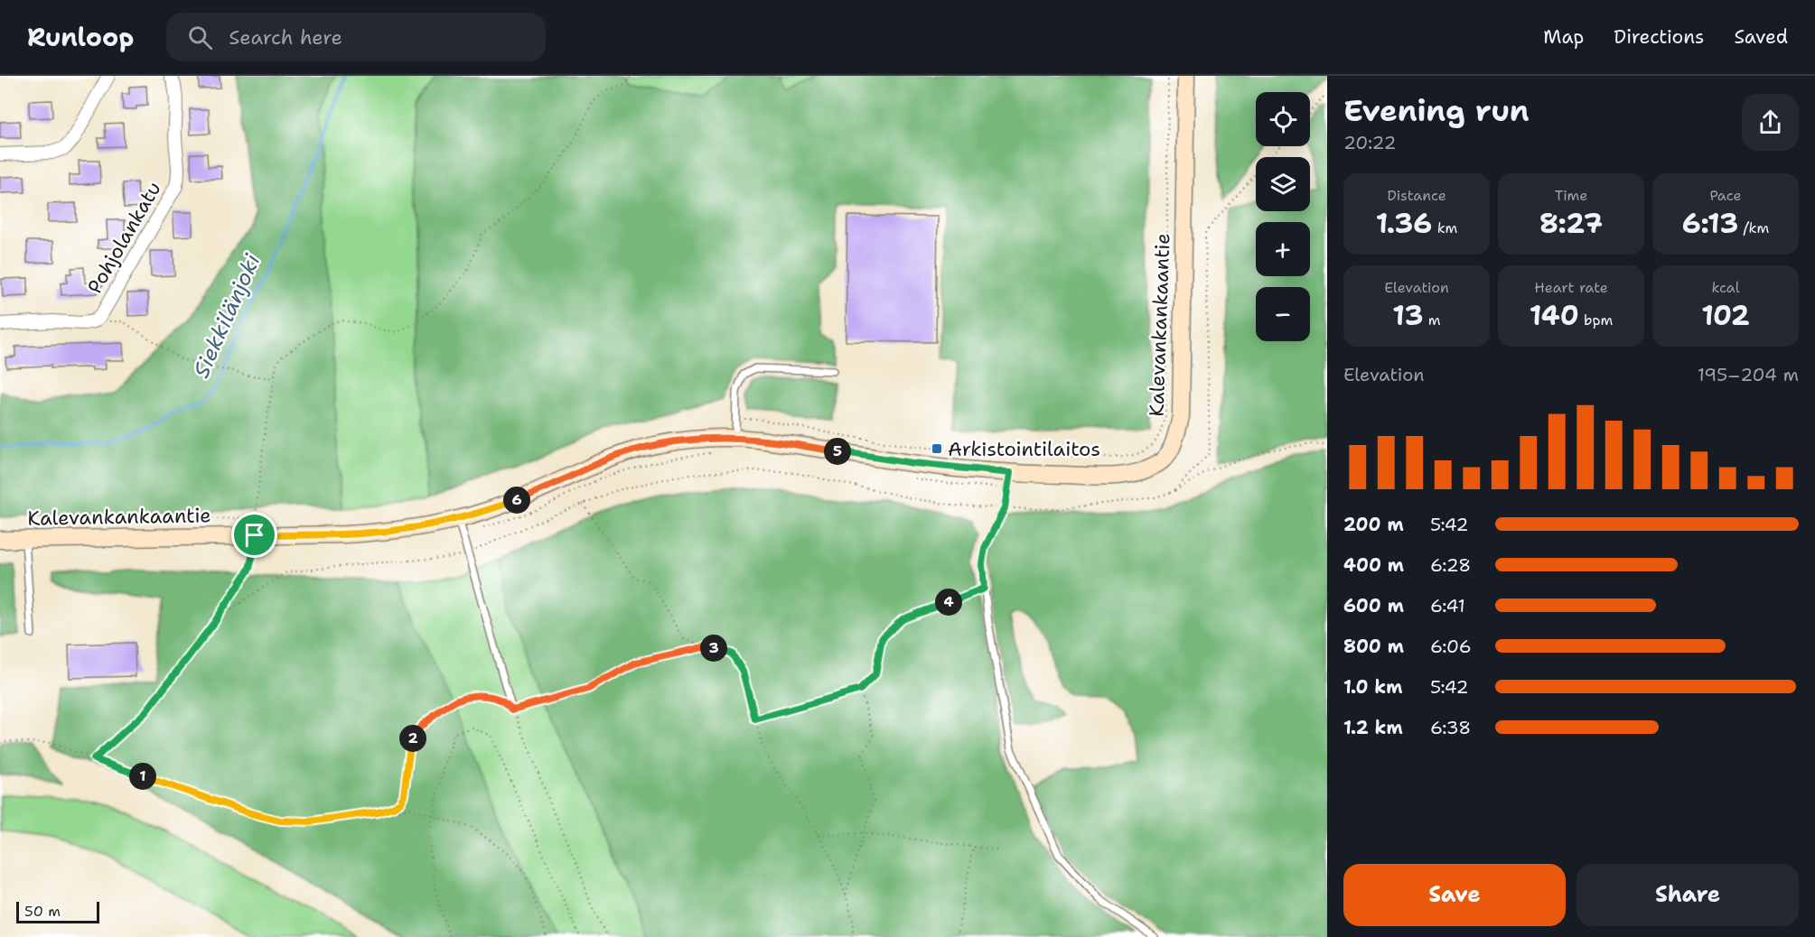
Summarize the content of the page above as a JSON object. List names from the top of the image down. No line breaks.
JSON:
{"streets":{"street":["Pohjolankatu","Kalevankankaantie"]},"water":["Siekkilänjoki"],"places":{"transit":["Arkistointilaitos"]},"scale_bar":"50 m","page":{"header":"Runloop","search":"Search here","nav":["Map","Directions","Saved"],"heading":["Evening run","20:22"],"map_buttons":["+","−"],"stats":[["Distance","1.36 km"],["Time","8:27"],["Pace","6:13 /km"],["Elevation","13 m"],["Heart rate","140 bpm"],["kcal","102"]],"chart":["Elevation","195–204 m"],"pins":["5","6","4","3","2","1"],"list":[{"name":"200 m","note":"5:42"},{"name":"400 m","note":"6:28"},{"name":"600 m","note":"6:41"},{"name":"800 m","note":"6:06"},{"name":"1.0 km","note":"5:42"},{"name":"1.2 km","note":"6:38"}],"buttons":["Save","Share"],"scale":"50 m"}}
